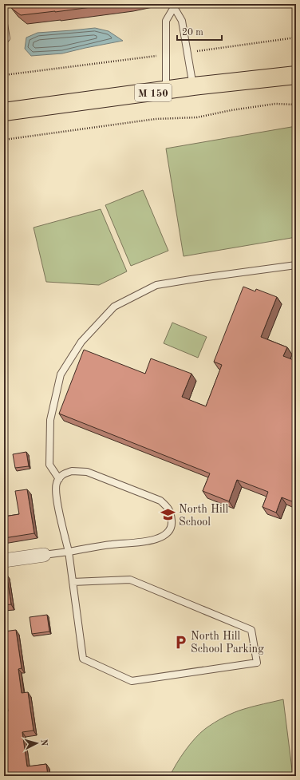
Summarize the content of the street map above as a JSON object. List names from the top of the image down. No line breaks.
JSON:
{"streets":{"main road":["M 150"]},"places":{"school or university":["North Hill School"],"parking":["North Hill School Parking"]},"scale_bar":"20 m","north":"right"}
